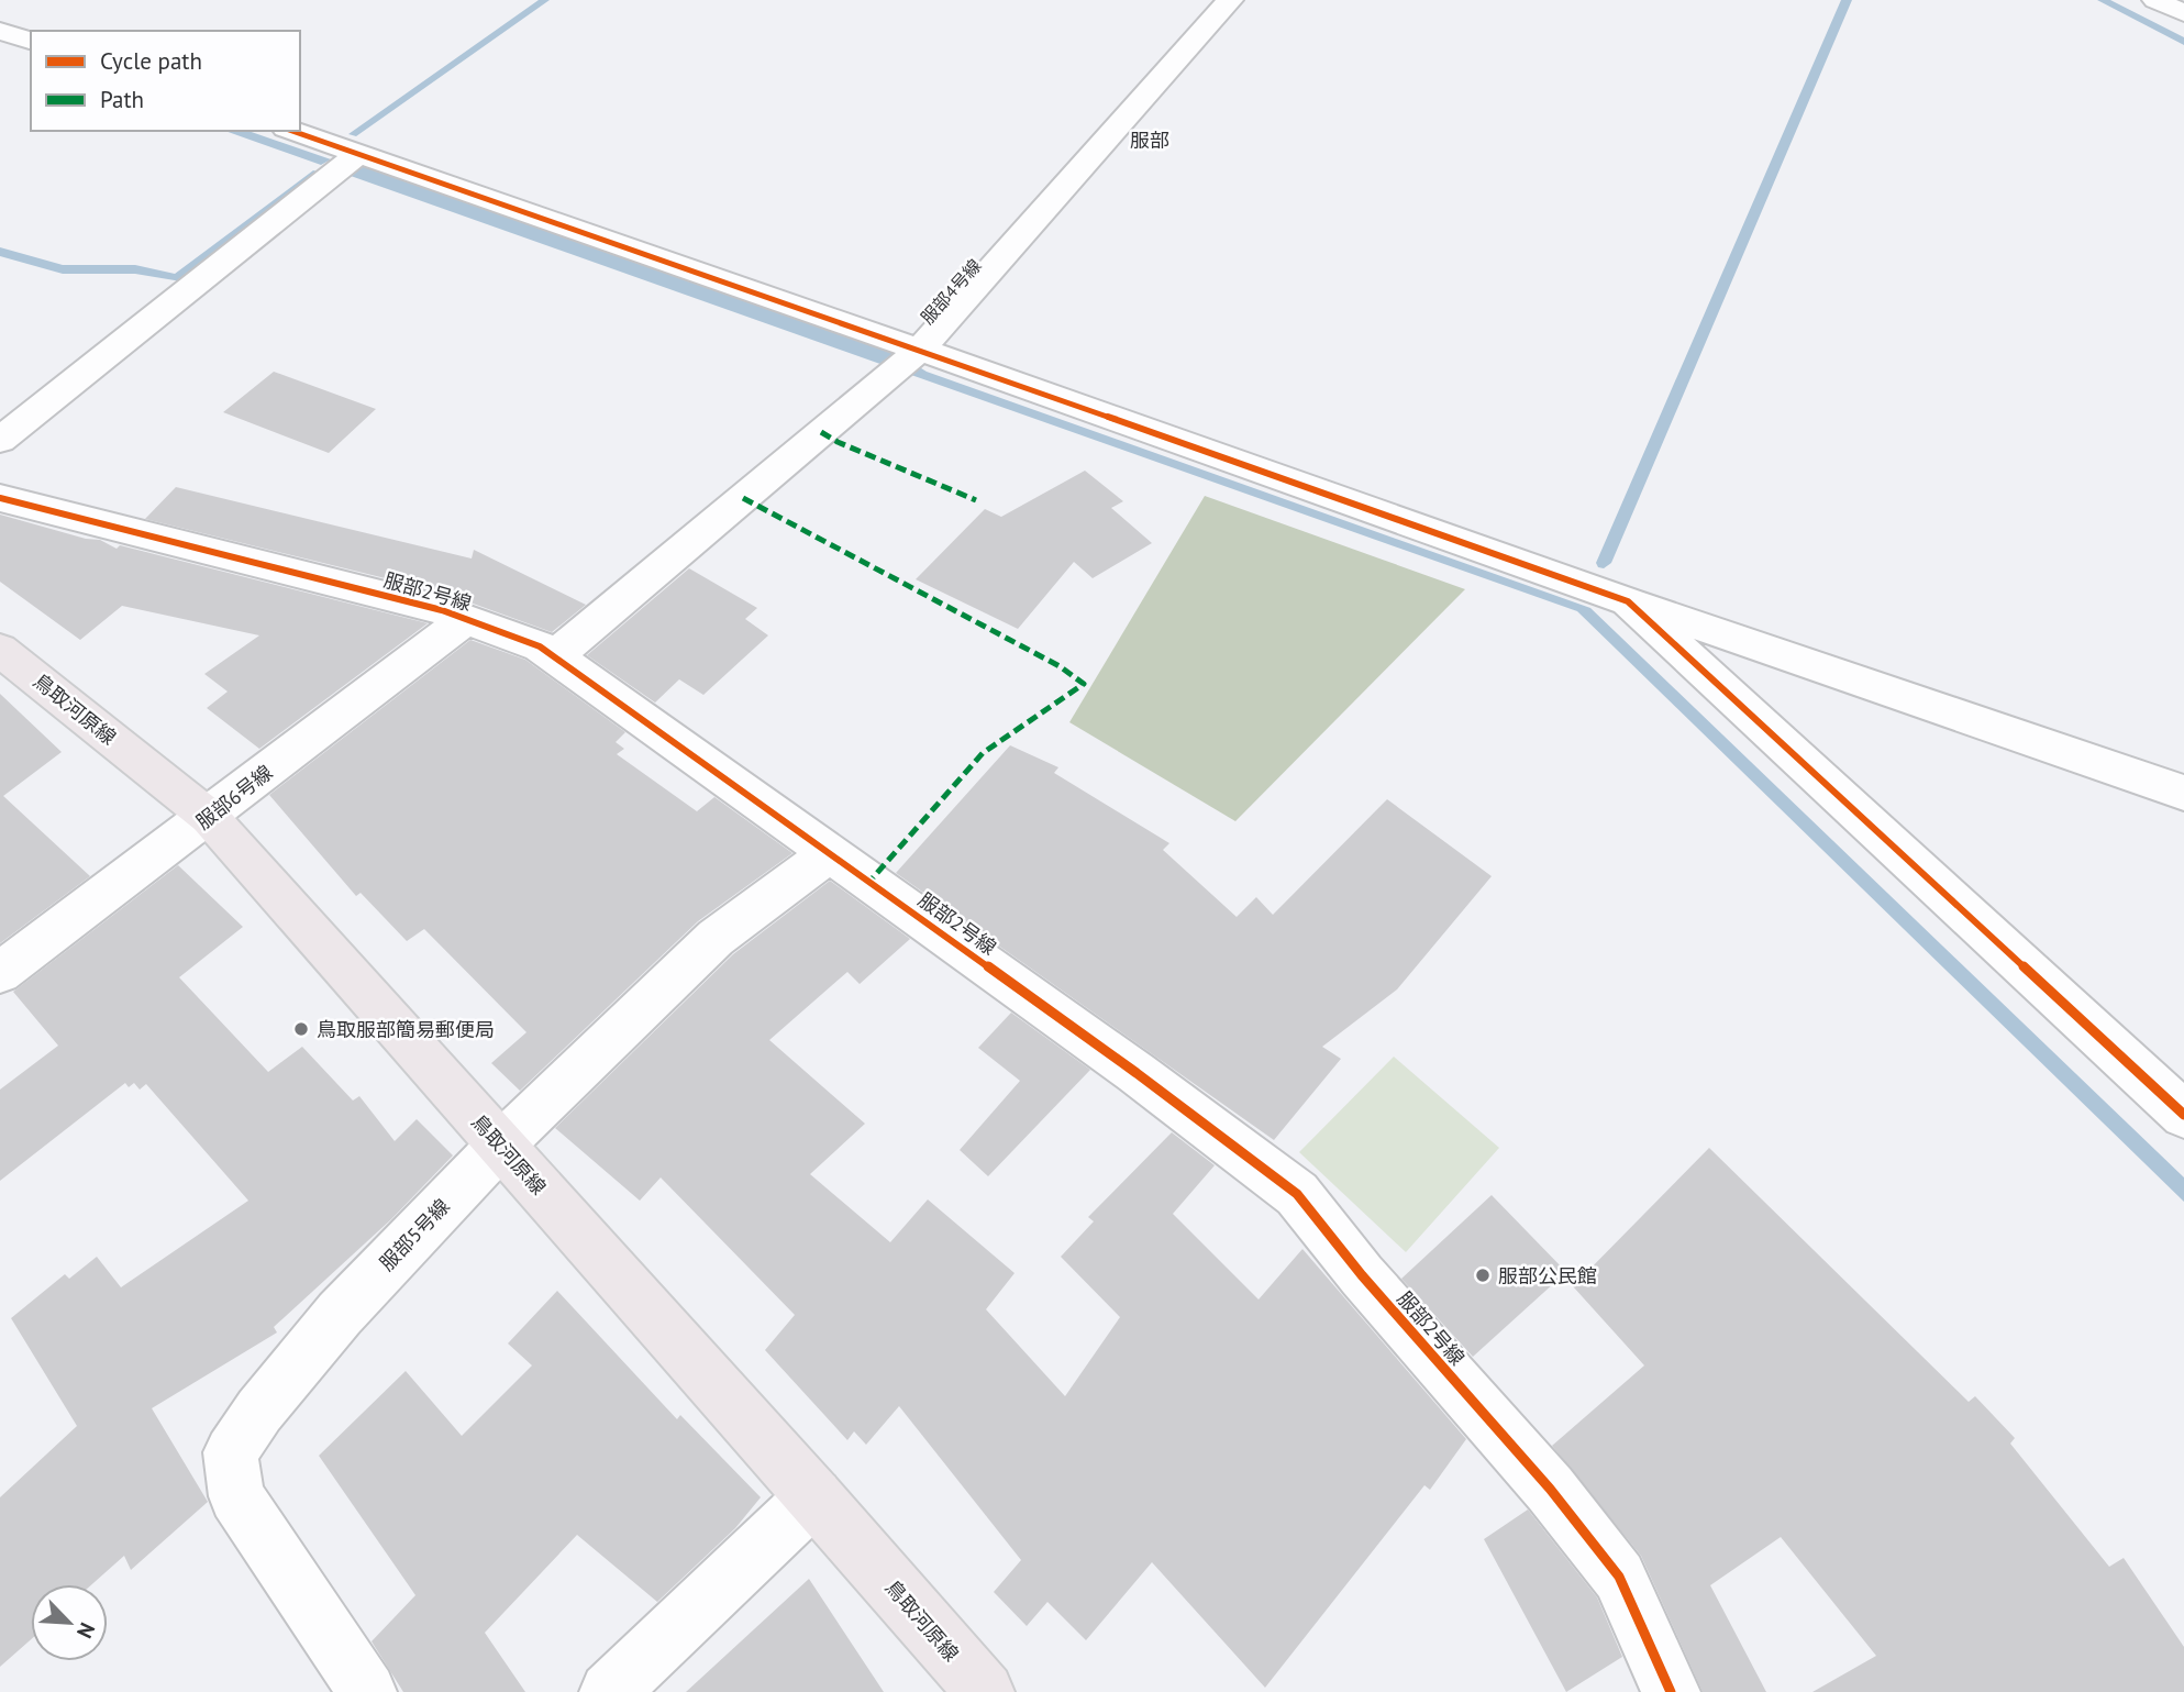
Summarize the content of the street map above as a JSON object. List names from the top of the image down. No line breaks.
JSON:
{"streets":{"main road":["鳥取河原線"],"street":["服部4号線","服部2号線","服部6号線","服部5号線"]},"crossings":[["服部4号線","服部2号線"],["服部2号線","服部6号線"],["服部2号線","服部5号線"],["鳥取河原線","服部6号線"],["鳥取河原線","服部5号線"]],"districts":["服部"],"places":["鳥取服部簡易郵便局","服部公民館"],"legend":["Cycle path","Path"],"north":"bottom right"}
